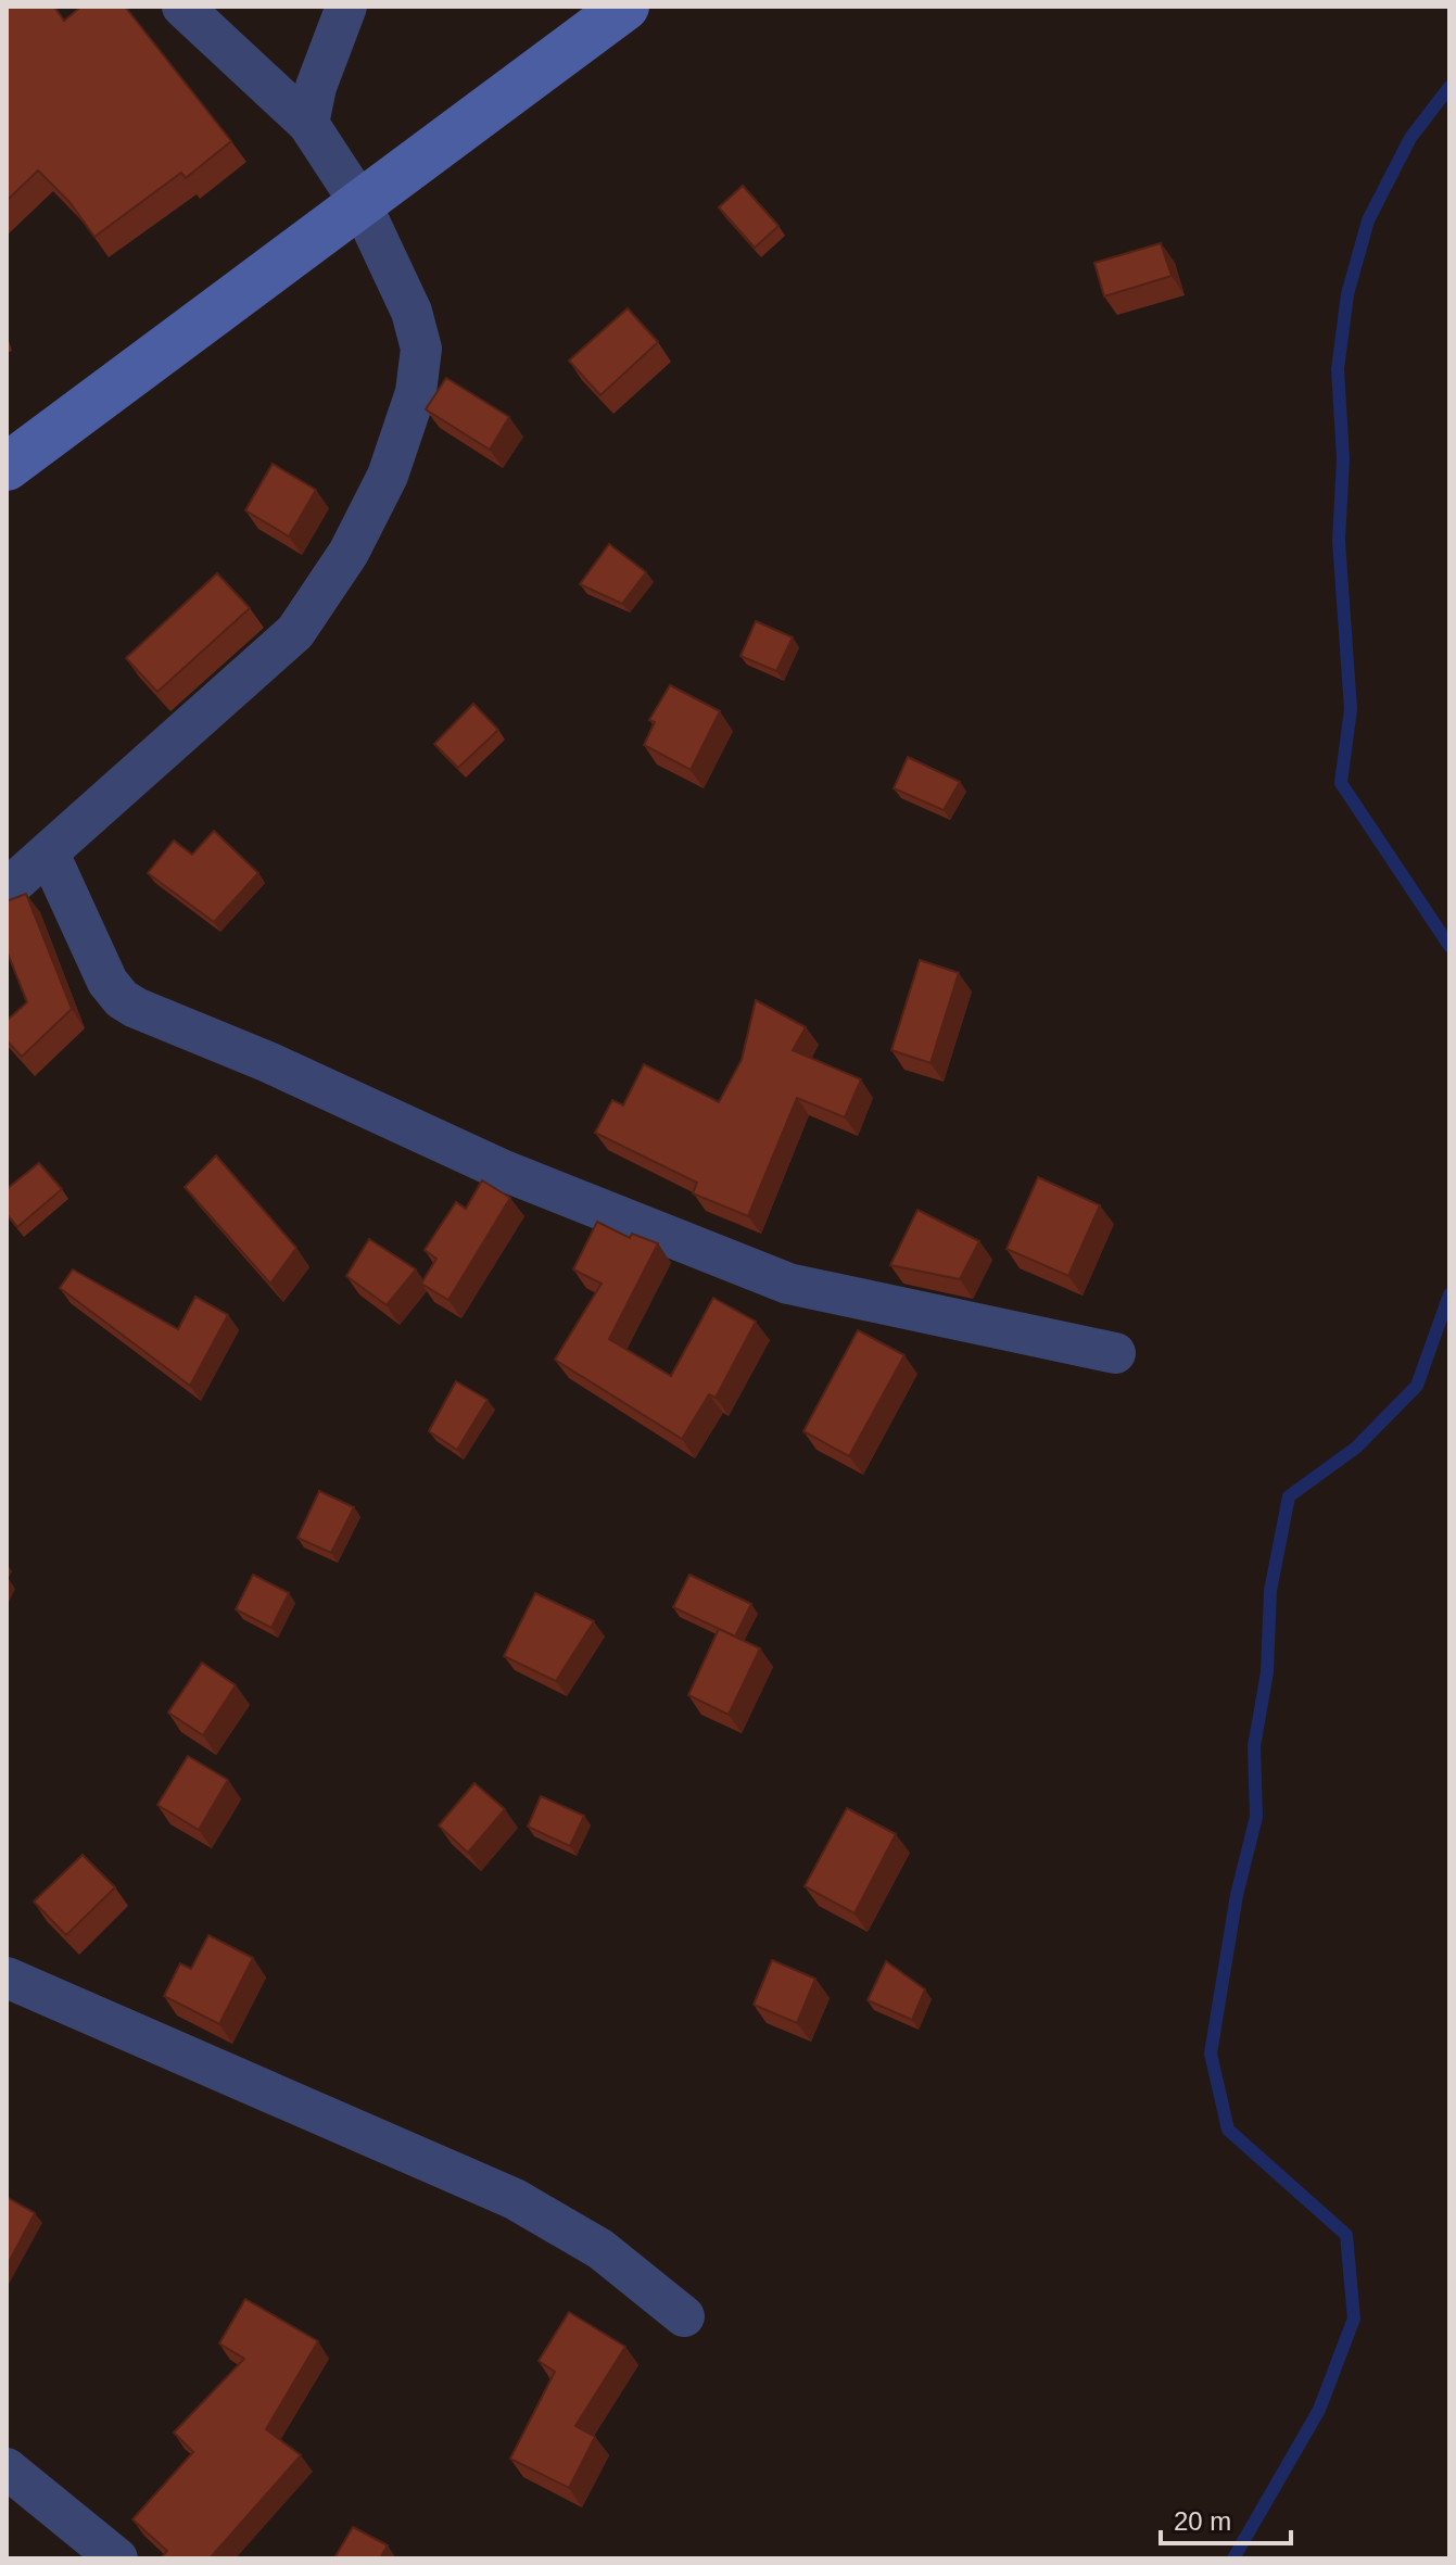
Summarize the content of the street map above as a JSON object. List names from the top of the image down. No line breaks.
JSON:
{"scale_bar":"20 m"}
